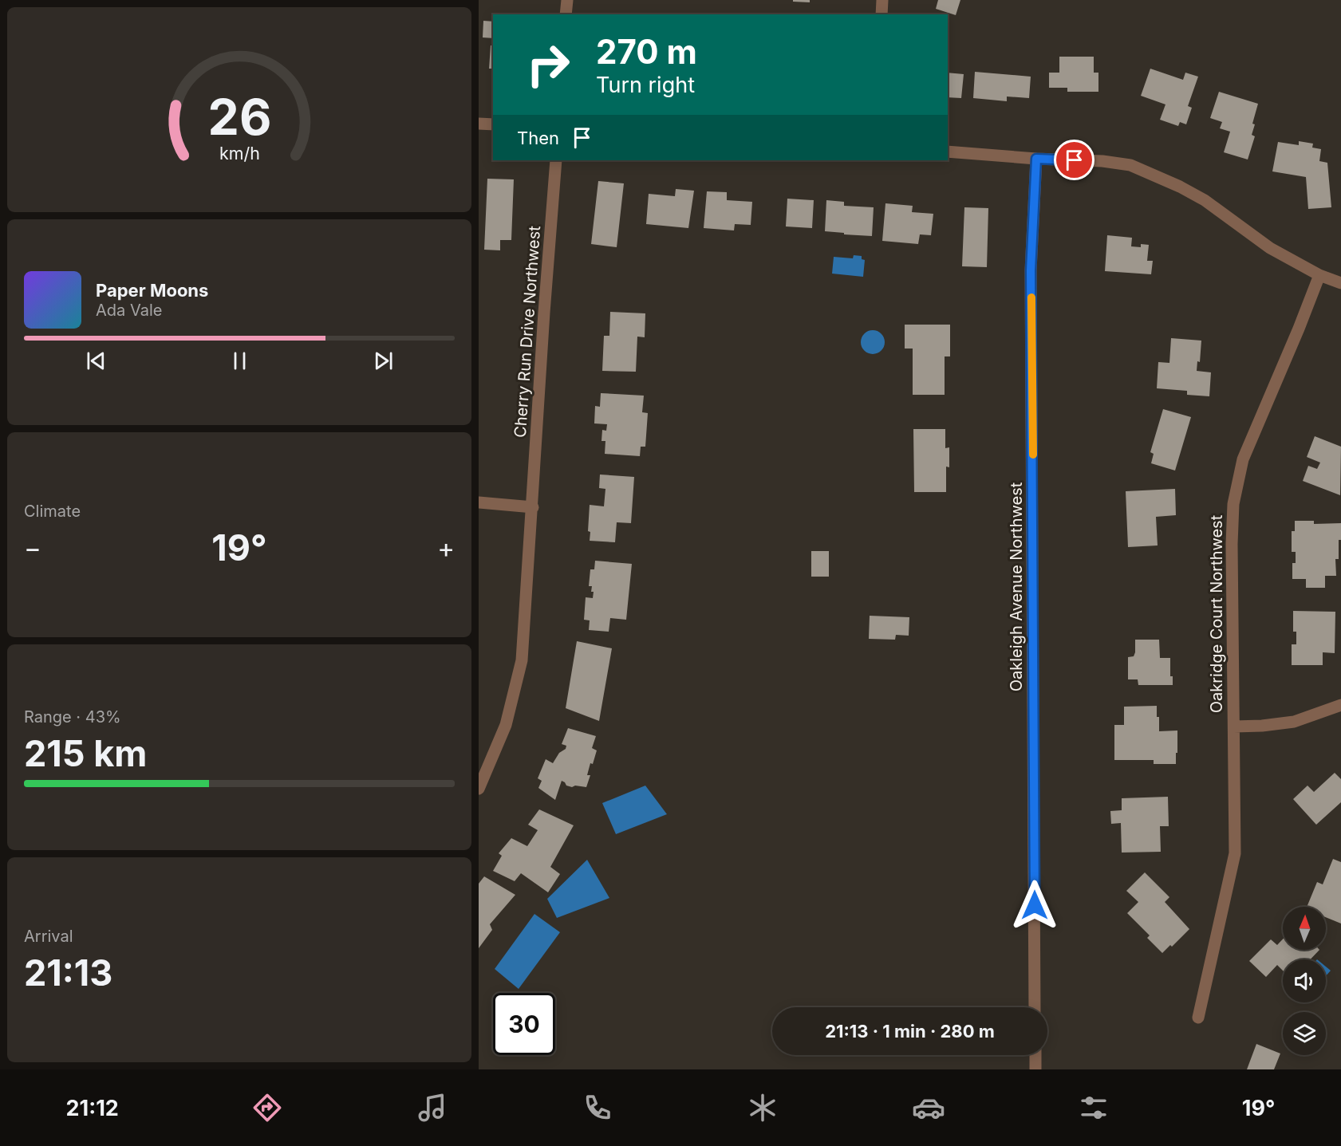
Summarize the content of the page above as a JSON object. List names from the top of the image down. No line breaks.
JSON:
{"streets":{"street":["Cherry Run Drive Northwest","Oakleigh Avenue Northwest","Oakridge Court Northwest"]},"north":"top","page":{"turn":["270 m","Turn right"],"then":"Then","song":["Paper Moons","Ada Vale"],"tile":["Climate",["Range · 43%","215 km"],["Arrival","21:13"]],"heat":["−","19°","+"],"limit":"30","trip":"21:13 · 1 min · 280 m","tabs":["21:12","19°"],"gauge":["26","km/h"]}}
